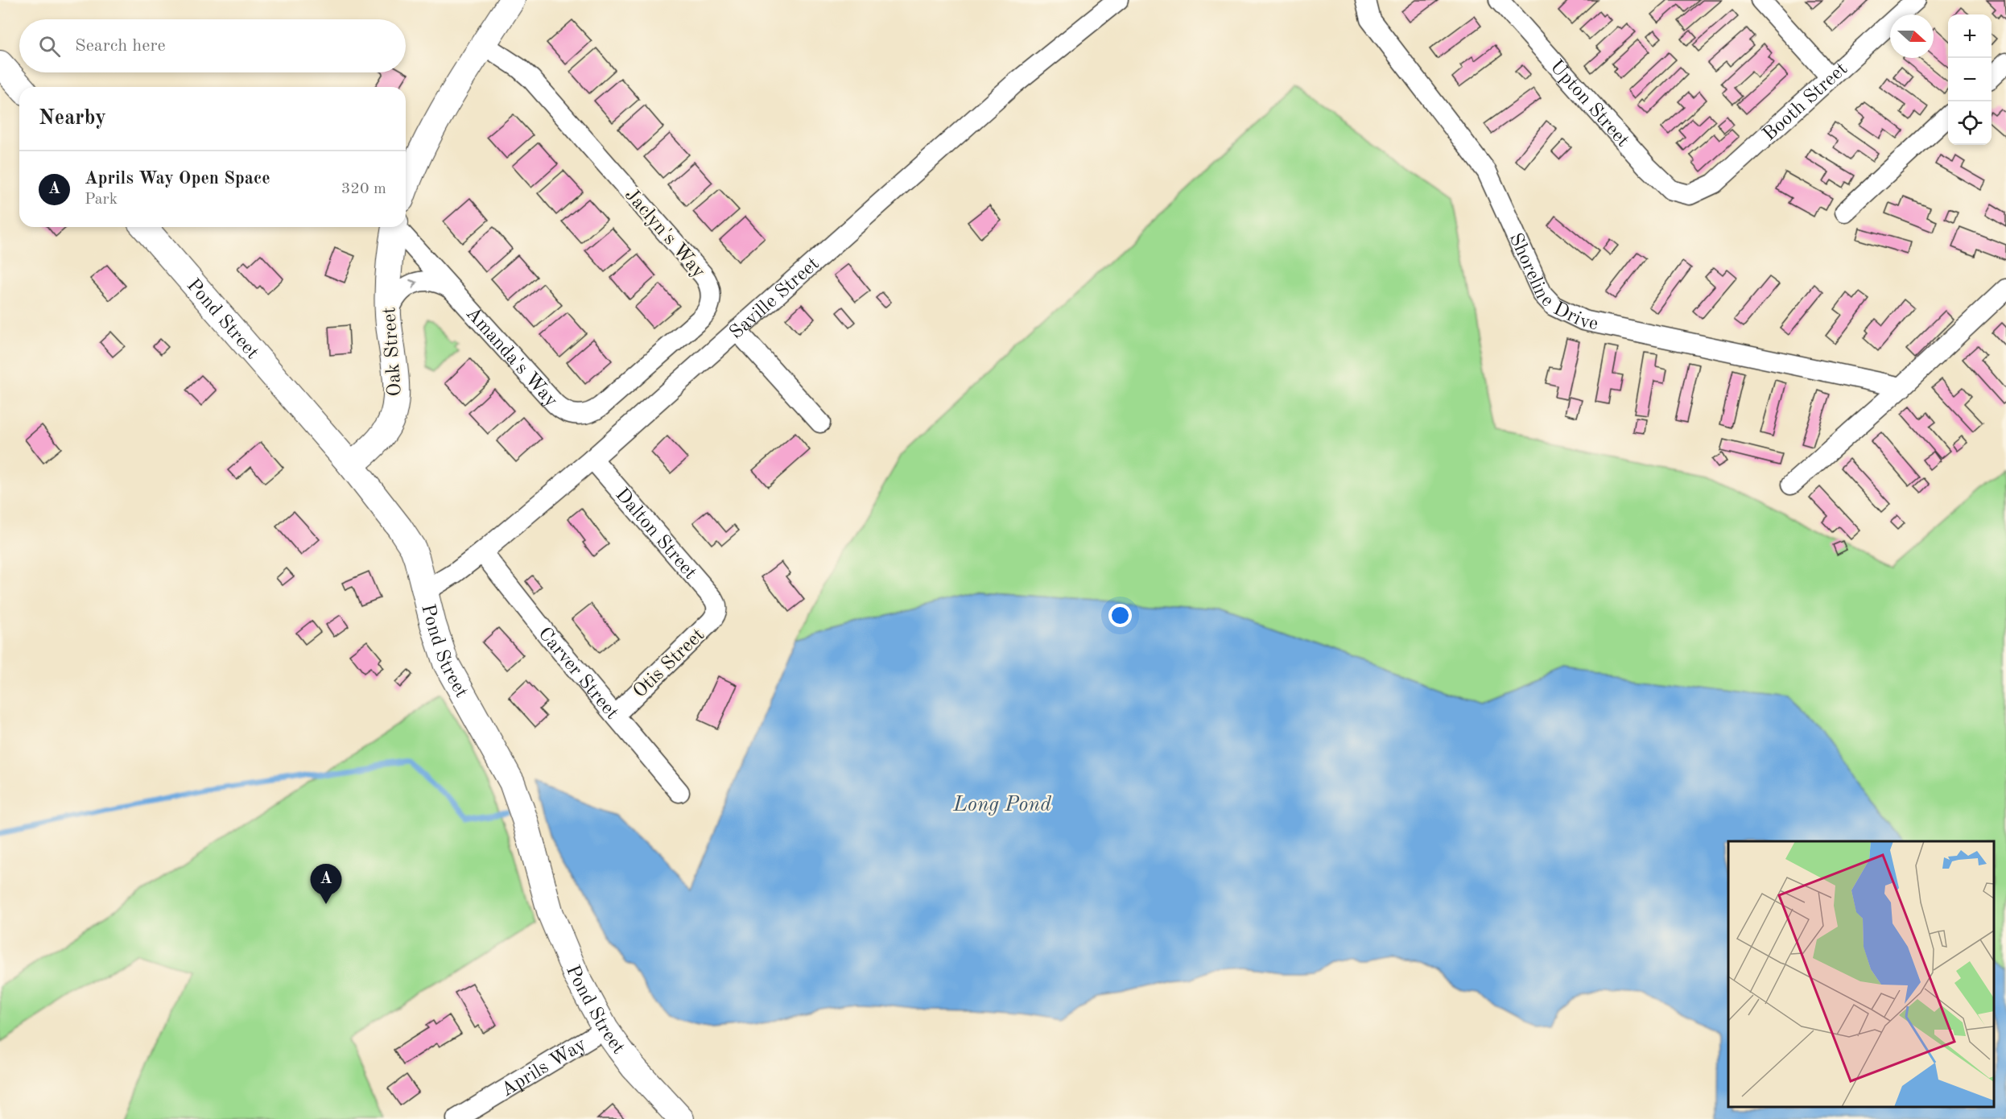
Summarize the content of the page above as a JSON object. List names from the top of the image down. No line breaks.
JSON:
{"streets":{"street":["Booth Street","Upton Street","Jaclyn's Way","Shoreline Drive","Saville Street","Pond Street","Oak Street","Amanda's Way","Dalton Street","Otis Street","Carver Street","Aprils Way"]},"crossings":[["Booth Street","Upton Street"],["Jaclyn's Way","Amanda's Way"],["Saville Street","Pond Street"],["Saville Street","Dalton Street"],["Saville Street","Carver Street"],["Pond Street","Oak Street"],["Pond Street","Aprils Way"],["Oak Street","Amanda's Way"],["Dalton Street","Otis Street"],["Otis Street","Carver Street"]],"water":["Long Pond"],"north":"right","page":{"map_buttons":["+","−"],"search":"Search here","heading":"Nearby","list":[{"mark":"A","name":"Aprils Way Open Space","note":"Park","value":"320 m"}],"pins":"A"}}
